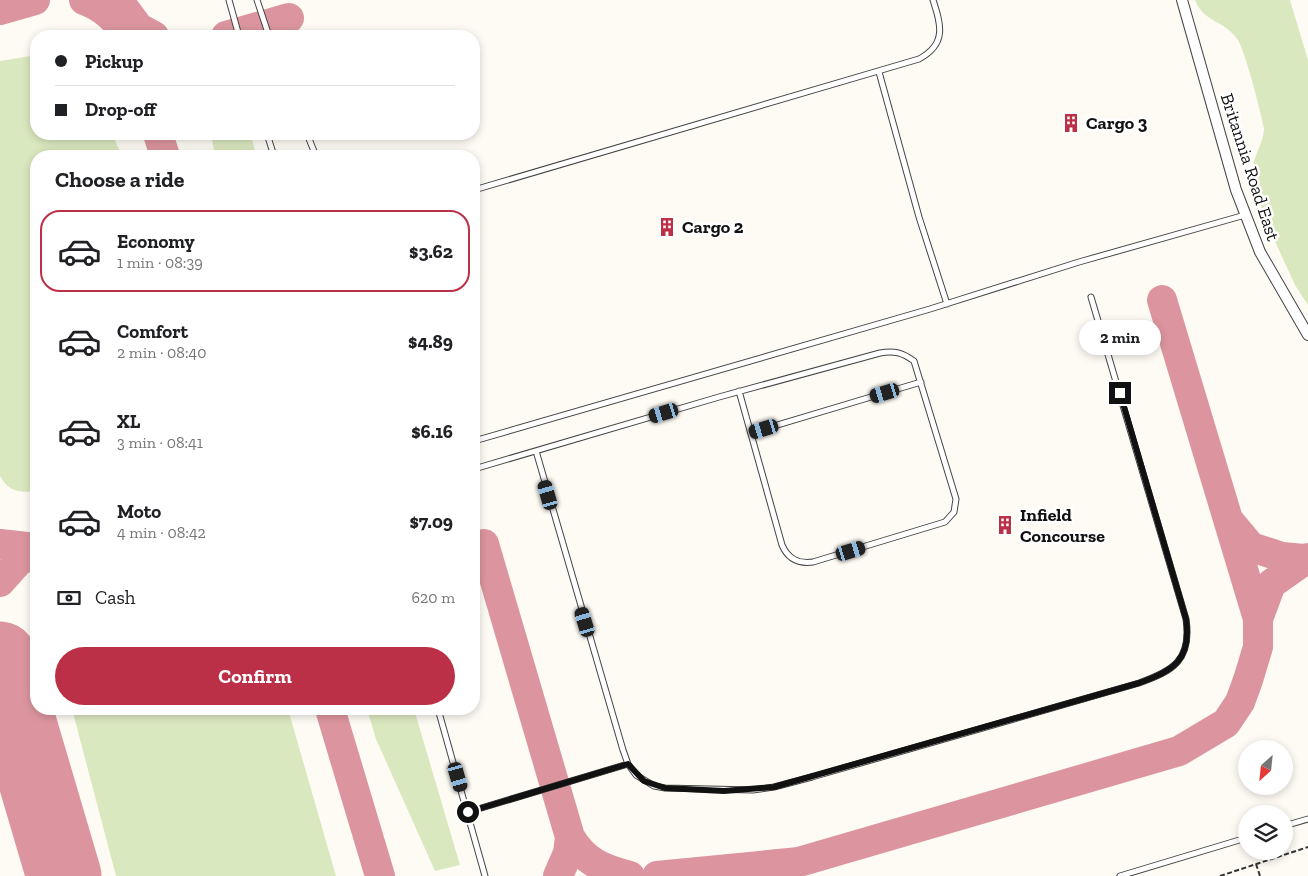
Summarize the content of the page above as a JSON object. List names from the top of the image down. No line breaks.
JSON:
{"streets":{"street":["Britannia Road East"]},"places":{"building":["Cargo 3","Cargo 2","Infield Concourse"]},"north":"bottom left","page":{"banner":["Pickup","Drop-off"],"heading":"Choose a ride","list":[{"name":"Economy","note":"1 min · 08:39","value":"$3.62"},{"name":"Comfort","note":"2 min · 08:40","value":"$4.89"},{"name":"XL","note":"3 min · 08:41","value":"$6.16"},{"name":"Moto","note":"4 min · 08:42","value":"$7.09"}],"bubble":"2 min","pay":["Cash","620 m"],"buttons":"Confirm"}}
